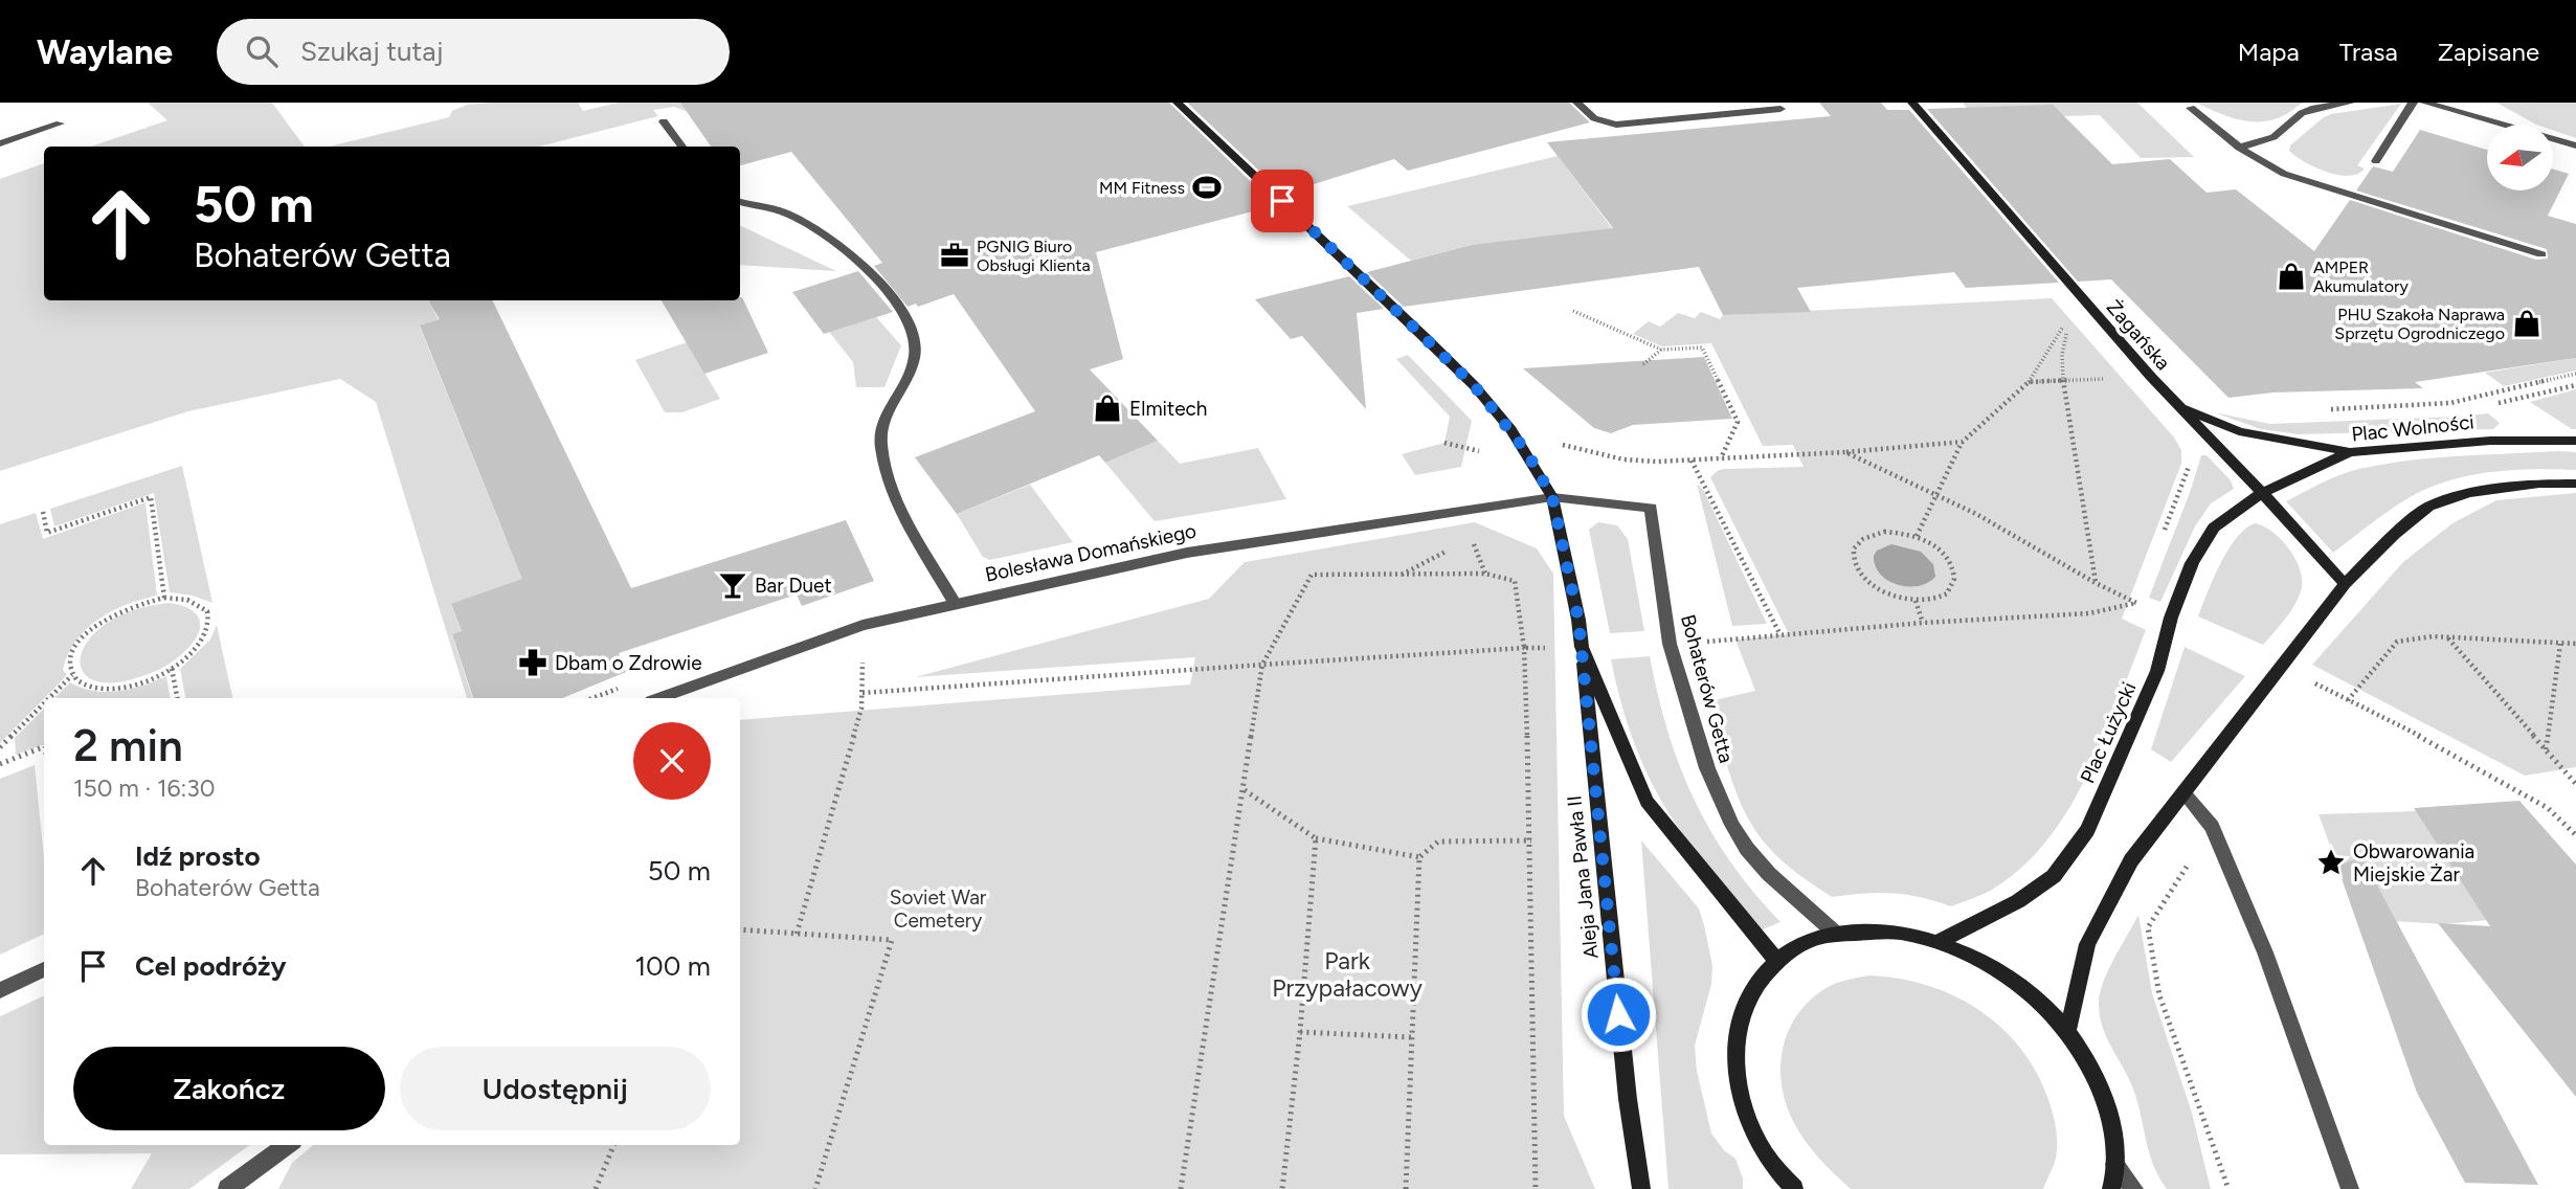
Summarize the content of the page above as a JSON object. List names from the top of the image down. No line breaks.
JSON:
{"streets":{"street":["Żagańska","Plac Wolności","Bolesława Domańskiego","Bohaterów Getta","Plac Łużycki","Aleja Jana Pawła II"]},"crossings":[["Żagańska","Plac Wolności"],["Żagańska","Plac Łużycki"],["Plac Wolności","Plac Łużycki"],["Bolesława Domańskiego","Bohaterów Getta"]],"parks":["Soviet War Cemetery","Park Przypałacowy"],"places":{"sports":["MM Fitness"],"office":["PGNIG Biuro Obsługi Klienta"],"shop":["AMPER Akumulatory","PHU Szakoła Naprawa Sprzętu Ogrodniczego","Elmitech"],"bar":["Bar Duet"],"pharmacy":["Dbam o Zdrowie"],"place":["Obwarowania Miejskie Żar"]},"north":"left","page":{"header":"Waylane","search":"Szukaj tutaj","nav":["Mapa","Trasa","Zapisane"],"turn":["50 m","Bohaterów Getta"],"heading":["2 min","150 m · 16:30"],"list":[{"name":"Idź prosto","note":"Bohaterów Getta","value":"50 m"},{"name":"Cel podróży","value":"100 m"}],"buttons":["Zakończ","Udostępnij"]}}
